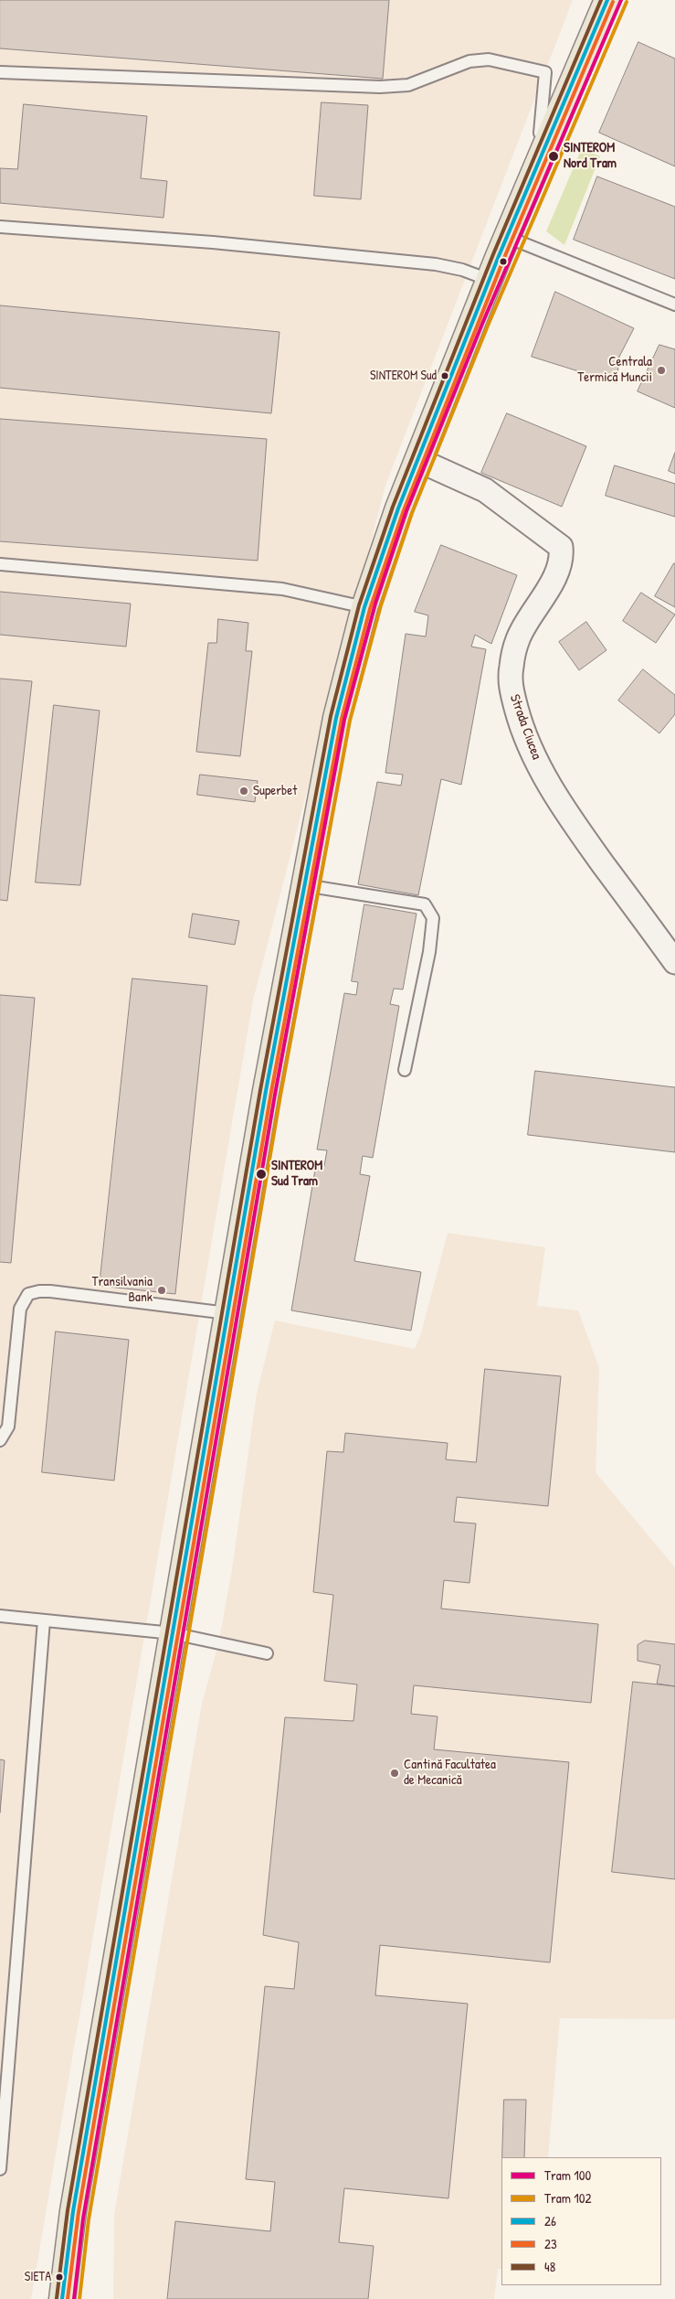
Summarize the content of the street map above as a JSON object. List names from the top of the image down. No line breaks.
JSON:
{"streets":{"street":["Strada Ciucea"]},"places":["SINTEROM Nord Tram","Centrala Termică Muncii","SINTEROM Sud","Superbet","SINTEROM Sud Tram","Transilvania Bank","Cantină Facultatea de Mecanică","SIETA"],"lines":["tram line 100","transit line 26","transit line 48","tram line 102","transit line 23"],"legend":["Tram 100","Tram 102","26","23","48"]}
